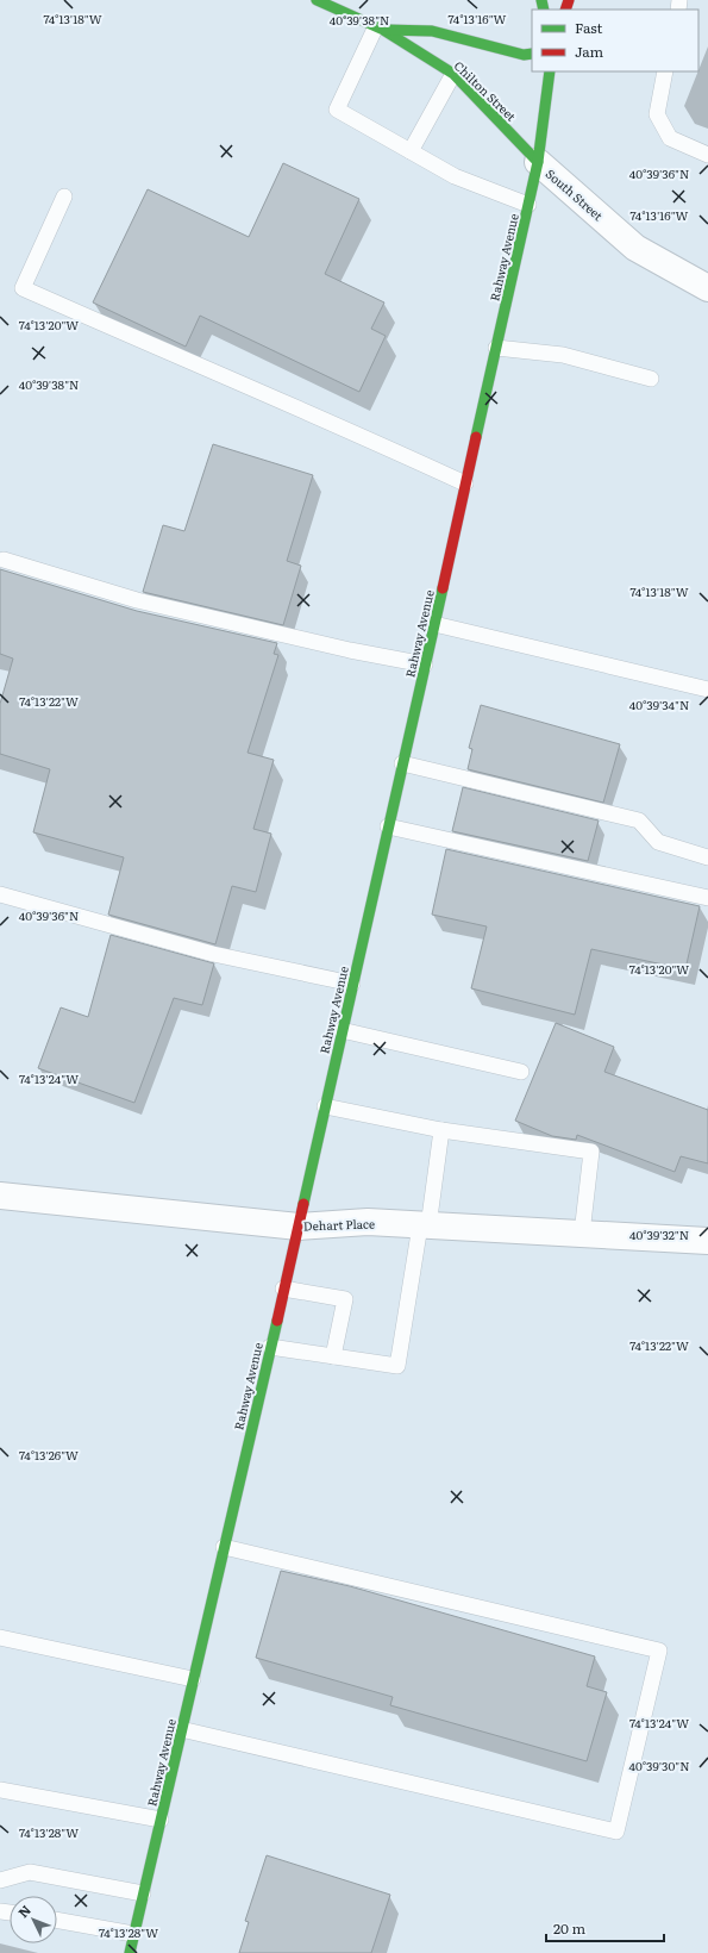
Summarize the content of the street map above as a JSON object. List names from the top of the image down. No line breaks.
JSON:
{"streets":{"main road":["Chilton Street","Rahway Avenue"],"street":["South Street","Dehart Place"]},"crossings":[["Chilton Street","South Street"],["Chilton Street","Rahway Avenue"],["South Street","Rahway Avenue"],["Rahway Avenue","Dehart Place"]],"legend":["Fast","Jam"],"scale_bar":"20 m","north":"top left","coordinates":["74°13'18\"W","74°13'16\"W","40°39'38\"N","40°39'36\"N","74°13'20\"W","74°13'22\"W","40°39'34\"N","74°13'24\"W","40°39'32\"N","74°13'26\"W","40°39'30\"N","74°13'28\"W"]}
